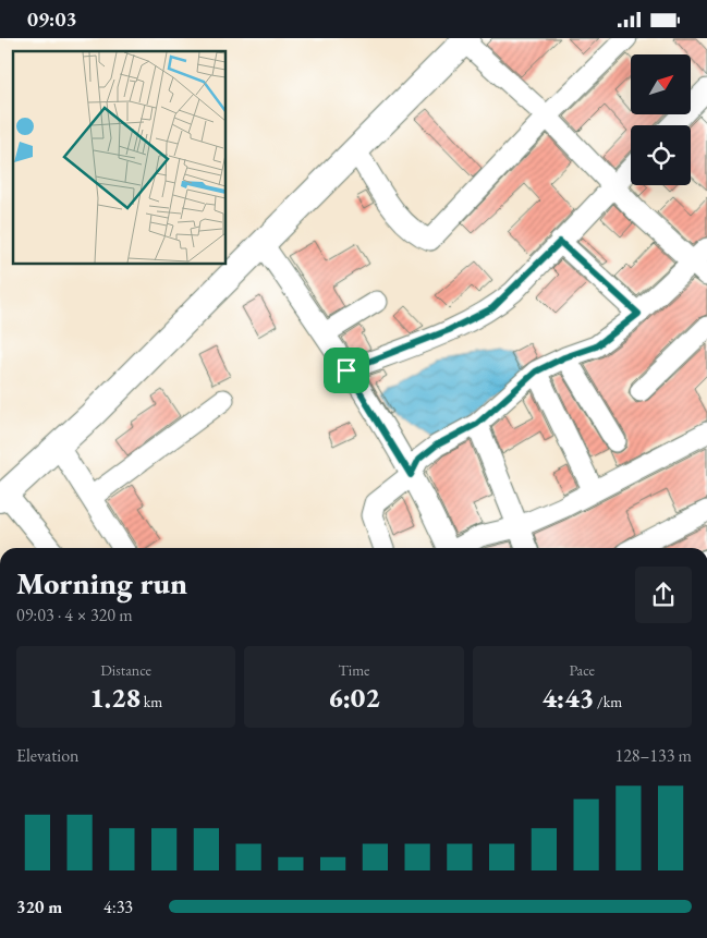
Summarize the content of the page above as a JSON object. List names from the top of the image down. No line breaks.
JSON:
{"north":"top right","page":{"status":"09:03","heading":["Morning run","09:03 · 4 × 320 m"],"stats":[["Distance","1.28 km"],["Time","6:02"],["Pace","4:43 /km"]],"chart":["Elevation","128–133 m"],"list":[{"name":"320 m","note":"4:33"}]}}
